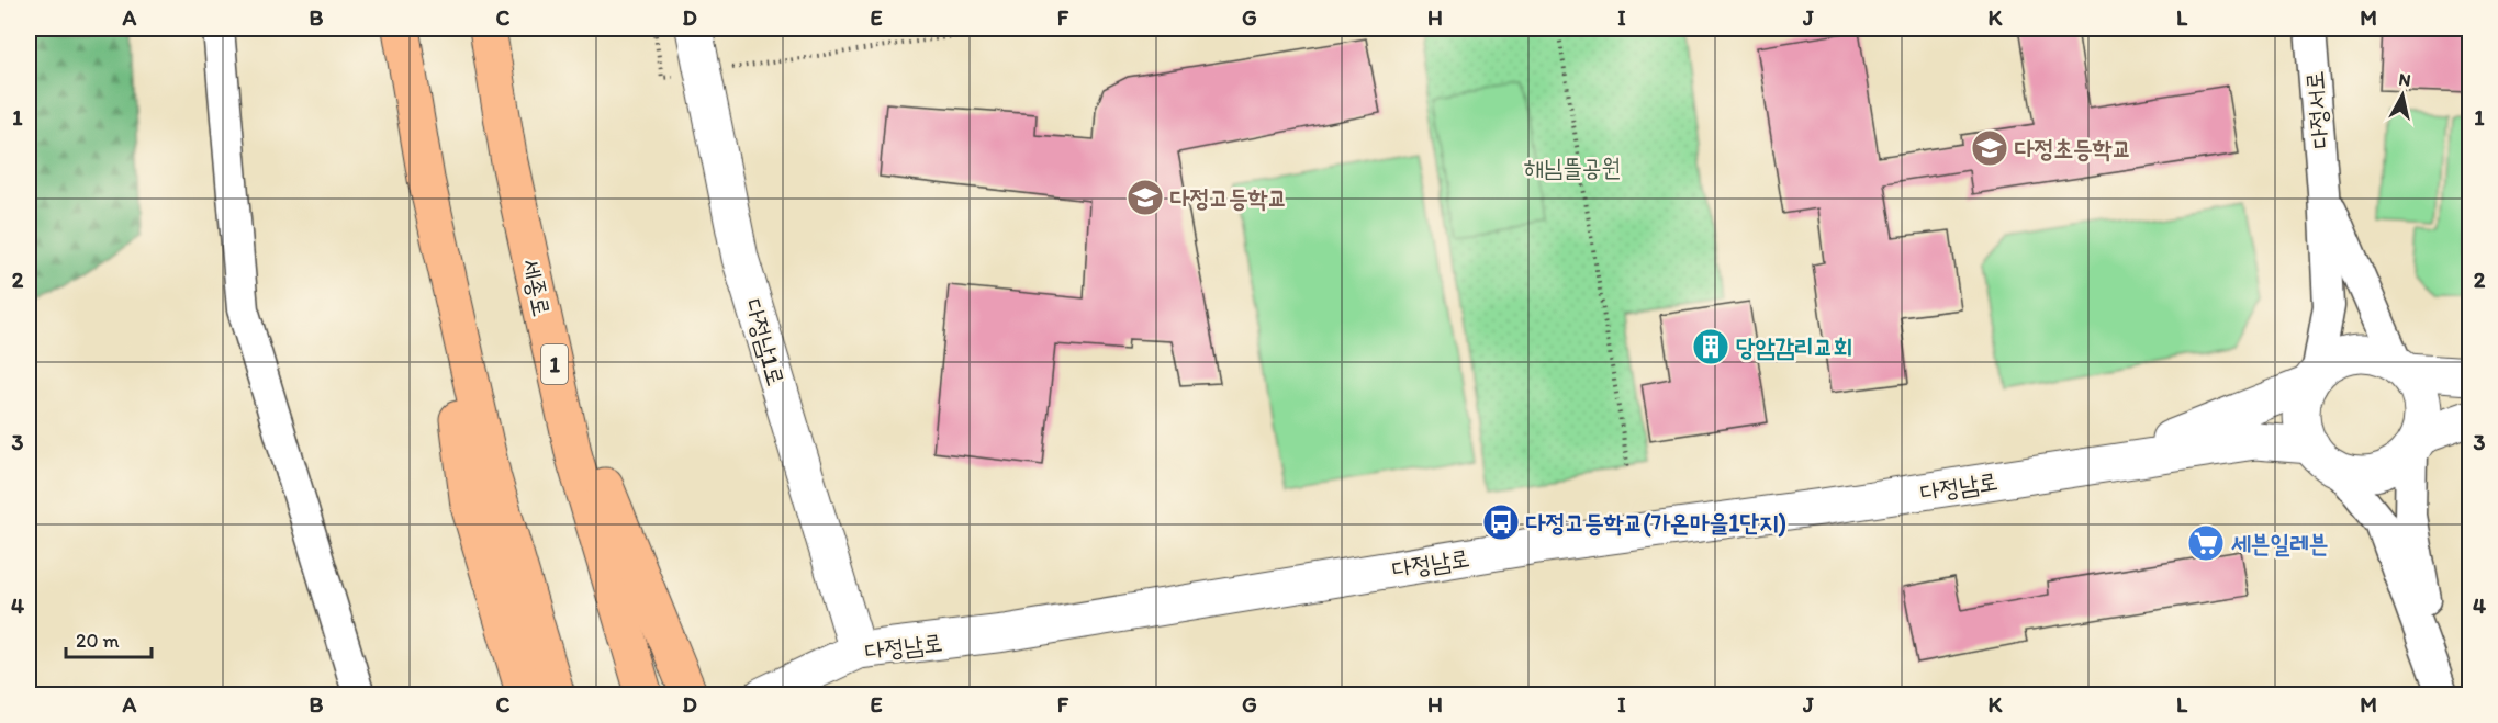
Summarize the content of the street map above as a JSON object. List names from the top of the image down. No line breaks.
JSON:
{"streets":{"highway":["세종로","1"],"street":["다정서로","다정남1로","다정남로"]},"crossings":[["다정남1로","다정남로"]],"parks":["해님뜰공원"],"places":{"school or university":["다정초등학교","다정고등학교"],"building":["당암감리교회"],"bus stop":["다정고등학교(가온마을1단지)"],"supermarket":["세븐일레븐"]},"scale_bar":"20 m","north":"top","grid":{"columns":["A","B","C","D","E","F","G","H","I","J","K","L","M"],"rows":["1","2","3","4"]}}
